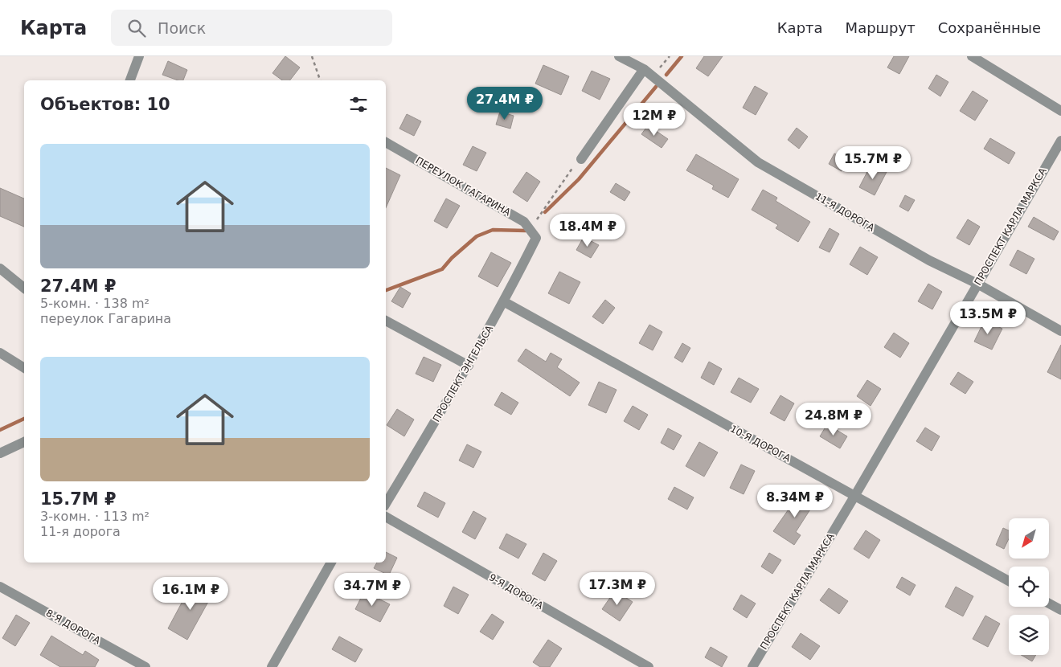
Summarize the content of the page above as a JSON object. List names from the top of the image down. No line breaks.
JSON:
{"streets":{"street":["ПЕРЕУЛОК ГАГАРИНА","11-Я ДОРОГА","ПРОСПЕКТ КАРЛА МАРКСА","ПРОСПЕКТ ЭНГЕЛЬСА","10-Я ДОРОГА","9-Я ДОРОГА","8-Я ДОРОГА"]},"crossings":[["ПЕРЕУЛОК ГАГАРИНА","ПРОСПЕКТ ЭНГЕЛЬСА"],["11-Я ДОРОГА","ПРОСПЕКТ КАРЛА МАРКСА"],["ПРОСПЕКТ КАРЛА МАРКСА","10-Я ДОРОГА"],["ПРОСПЕКТ ЭНГЕЛЬСА","10-Я ДОРОГА"]],"north":"bottom left","page":{"header":"Карта","search":"Поиск","nav":["Карта","Маршрут","Сохранённые"],"heading":"Объектов: 10","price":["27.4M ₽","12M ₽","15.7M ₽","18.4M ₽","13.5M ₽","24.8M ₽","8.34M ₽","17.3M ₽","34.7M ₽","16.1M ₽"],"list":[{"name":"27.4M ₽","note":"5-комн. · 138 m² · переулок Гагарина"},{"name":"15.7M ₽","note":"3-комн. · 113 m² · 11-я дорога"}]}}
